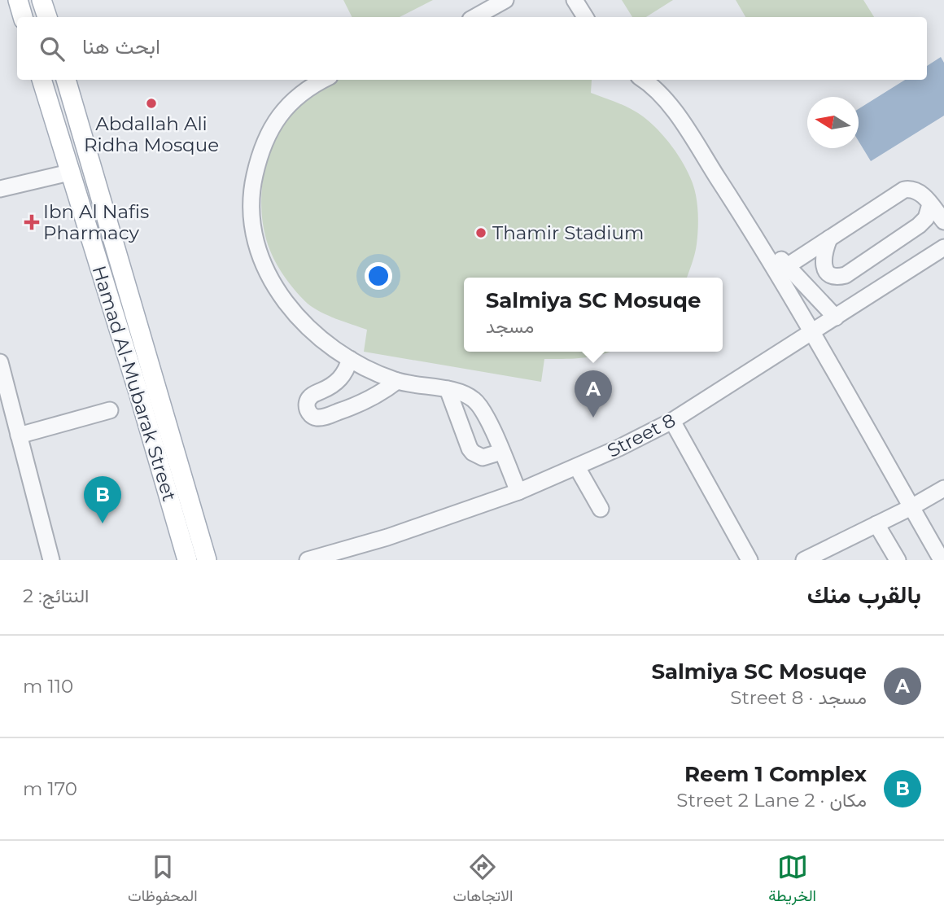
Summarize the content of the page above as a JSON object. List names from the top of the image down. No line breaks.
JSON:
{"streets":{"main road":["Hamad Al-Mubarak Street"],"street":["Street 8"]},"places":{"other":["Abdallah Ali Ridha Mosque","Thamir Stadium"],"health":["Ibn Al Nafis Pharmacy"]},"north":"left","page":{"search":"ابحث هنا","popup":["Salmiya SC Mosuqe","مسجد"],"pins":["A","B"],"heading":["بالقرب منك","النتائج: 2"],"list":[{"mark":"A","name":"Salmiya SC Mosuqe","note":"مسجد · Street 8","value":"110 m"},{"mark":"B","name":"Reem 1 Complex","note":"مكان · Street 2 Lane 2","value":"170 m"}],"nav":["الخريطة","الاتجاهات","المحفوظات"]}}
